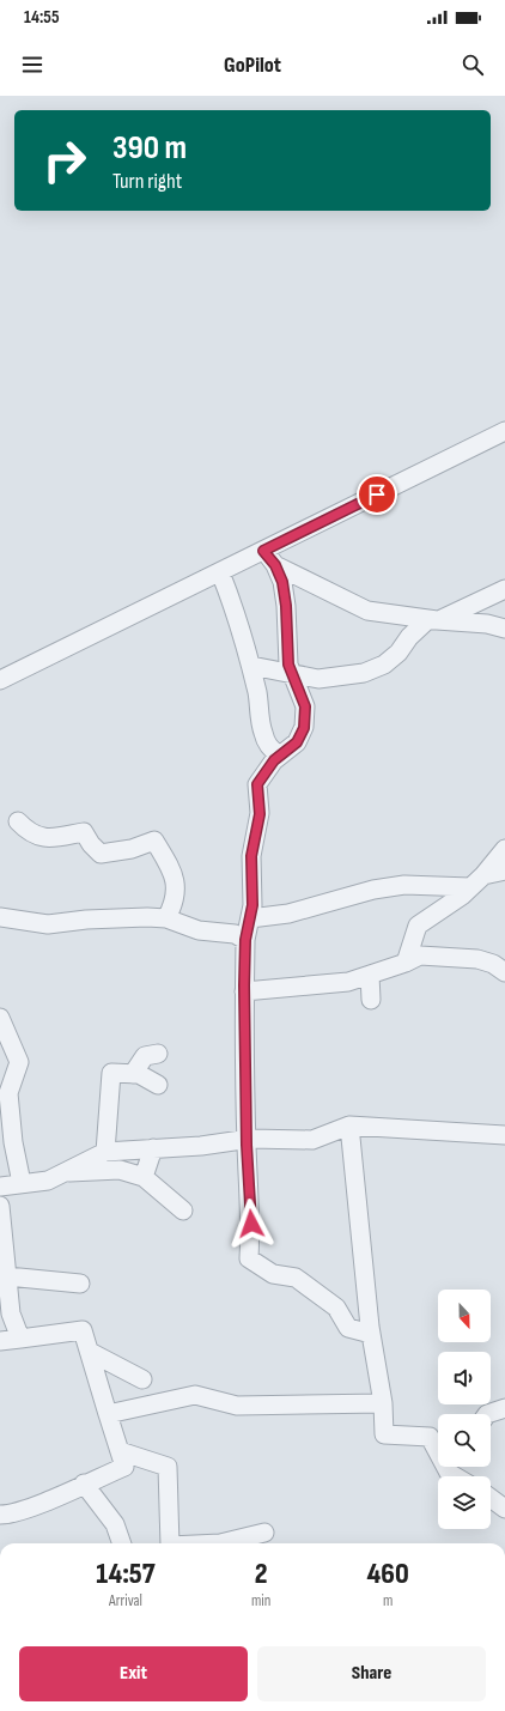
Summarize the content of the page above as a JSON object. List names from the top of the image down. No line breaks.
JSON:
{"north":"bottom","page":{"status":"14:55","header":"GoPilot","turn":["390 m","Turn right"],"eta":["14:57","Arrival","2","min","460","m"],"buttons":["Exit","Share"]}}
